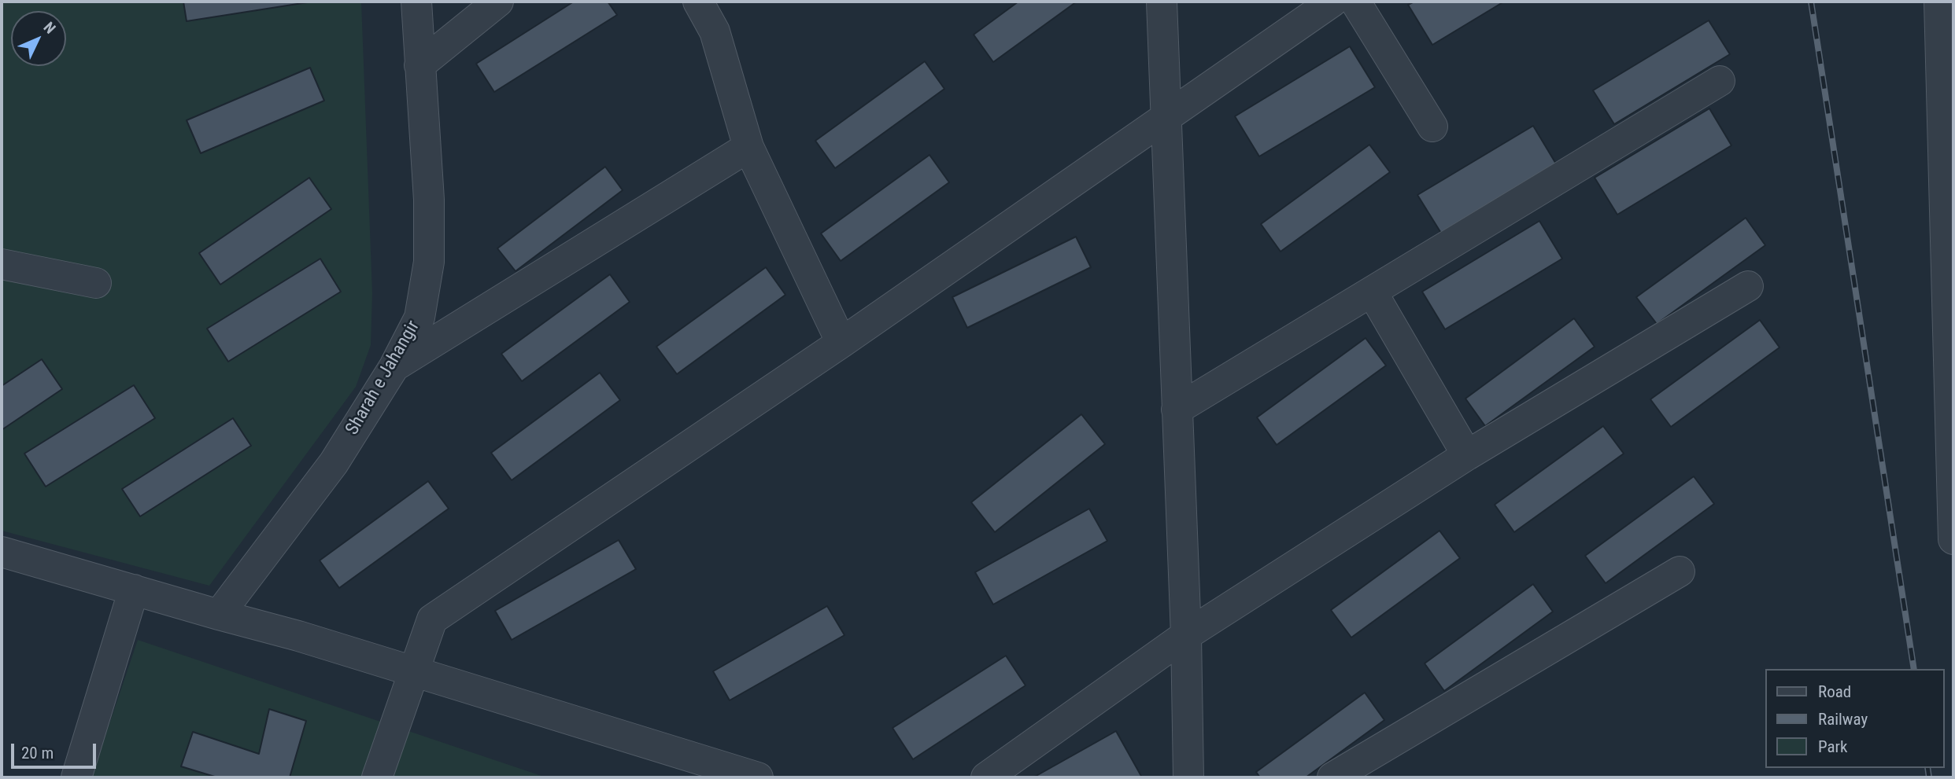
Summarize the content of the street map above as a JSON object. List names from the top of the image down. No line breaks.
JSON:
{"streets":{"street":["Sharah e Jahangir"]},"legend":["Road","Railway","Park"],"scale_bar":"20 m","north":"top right"}
